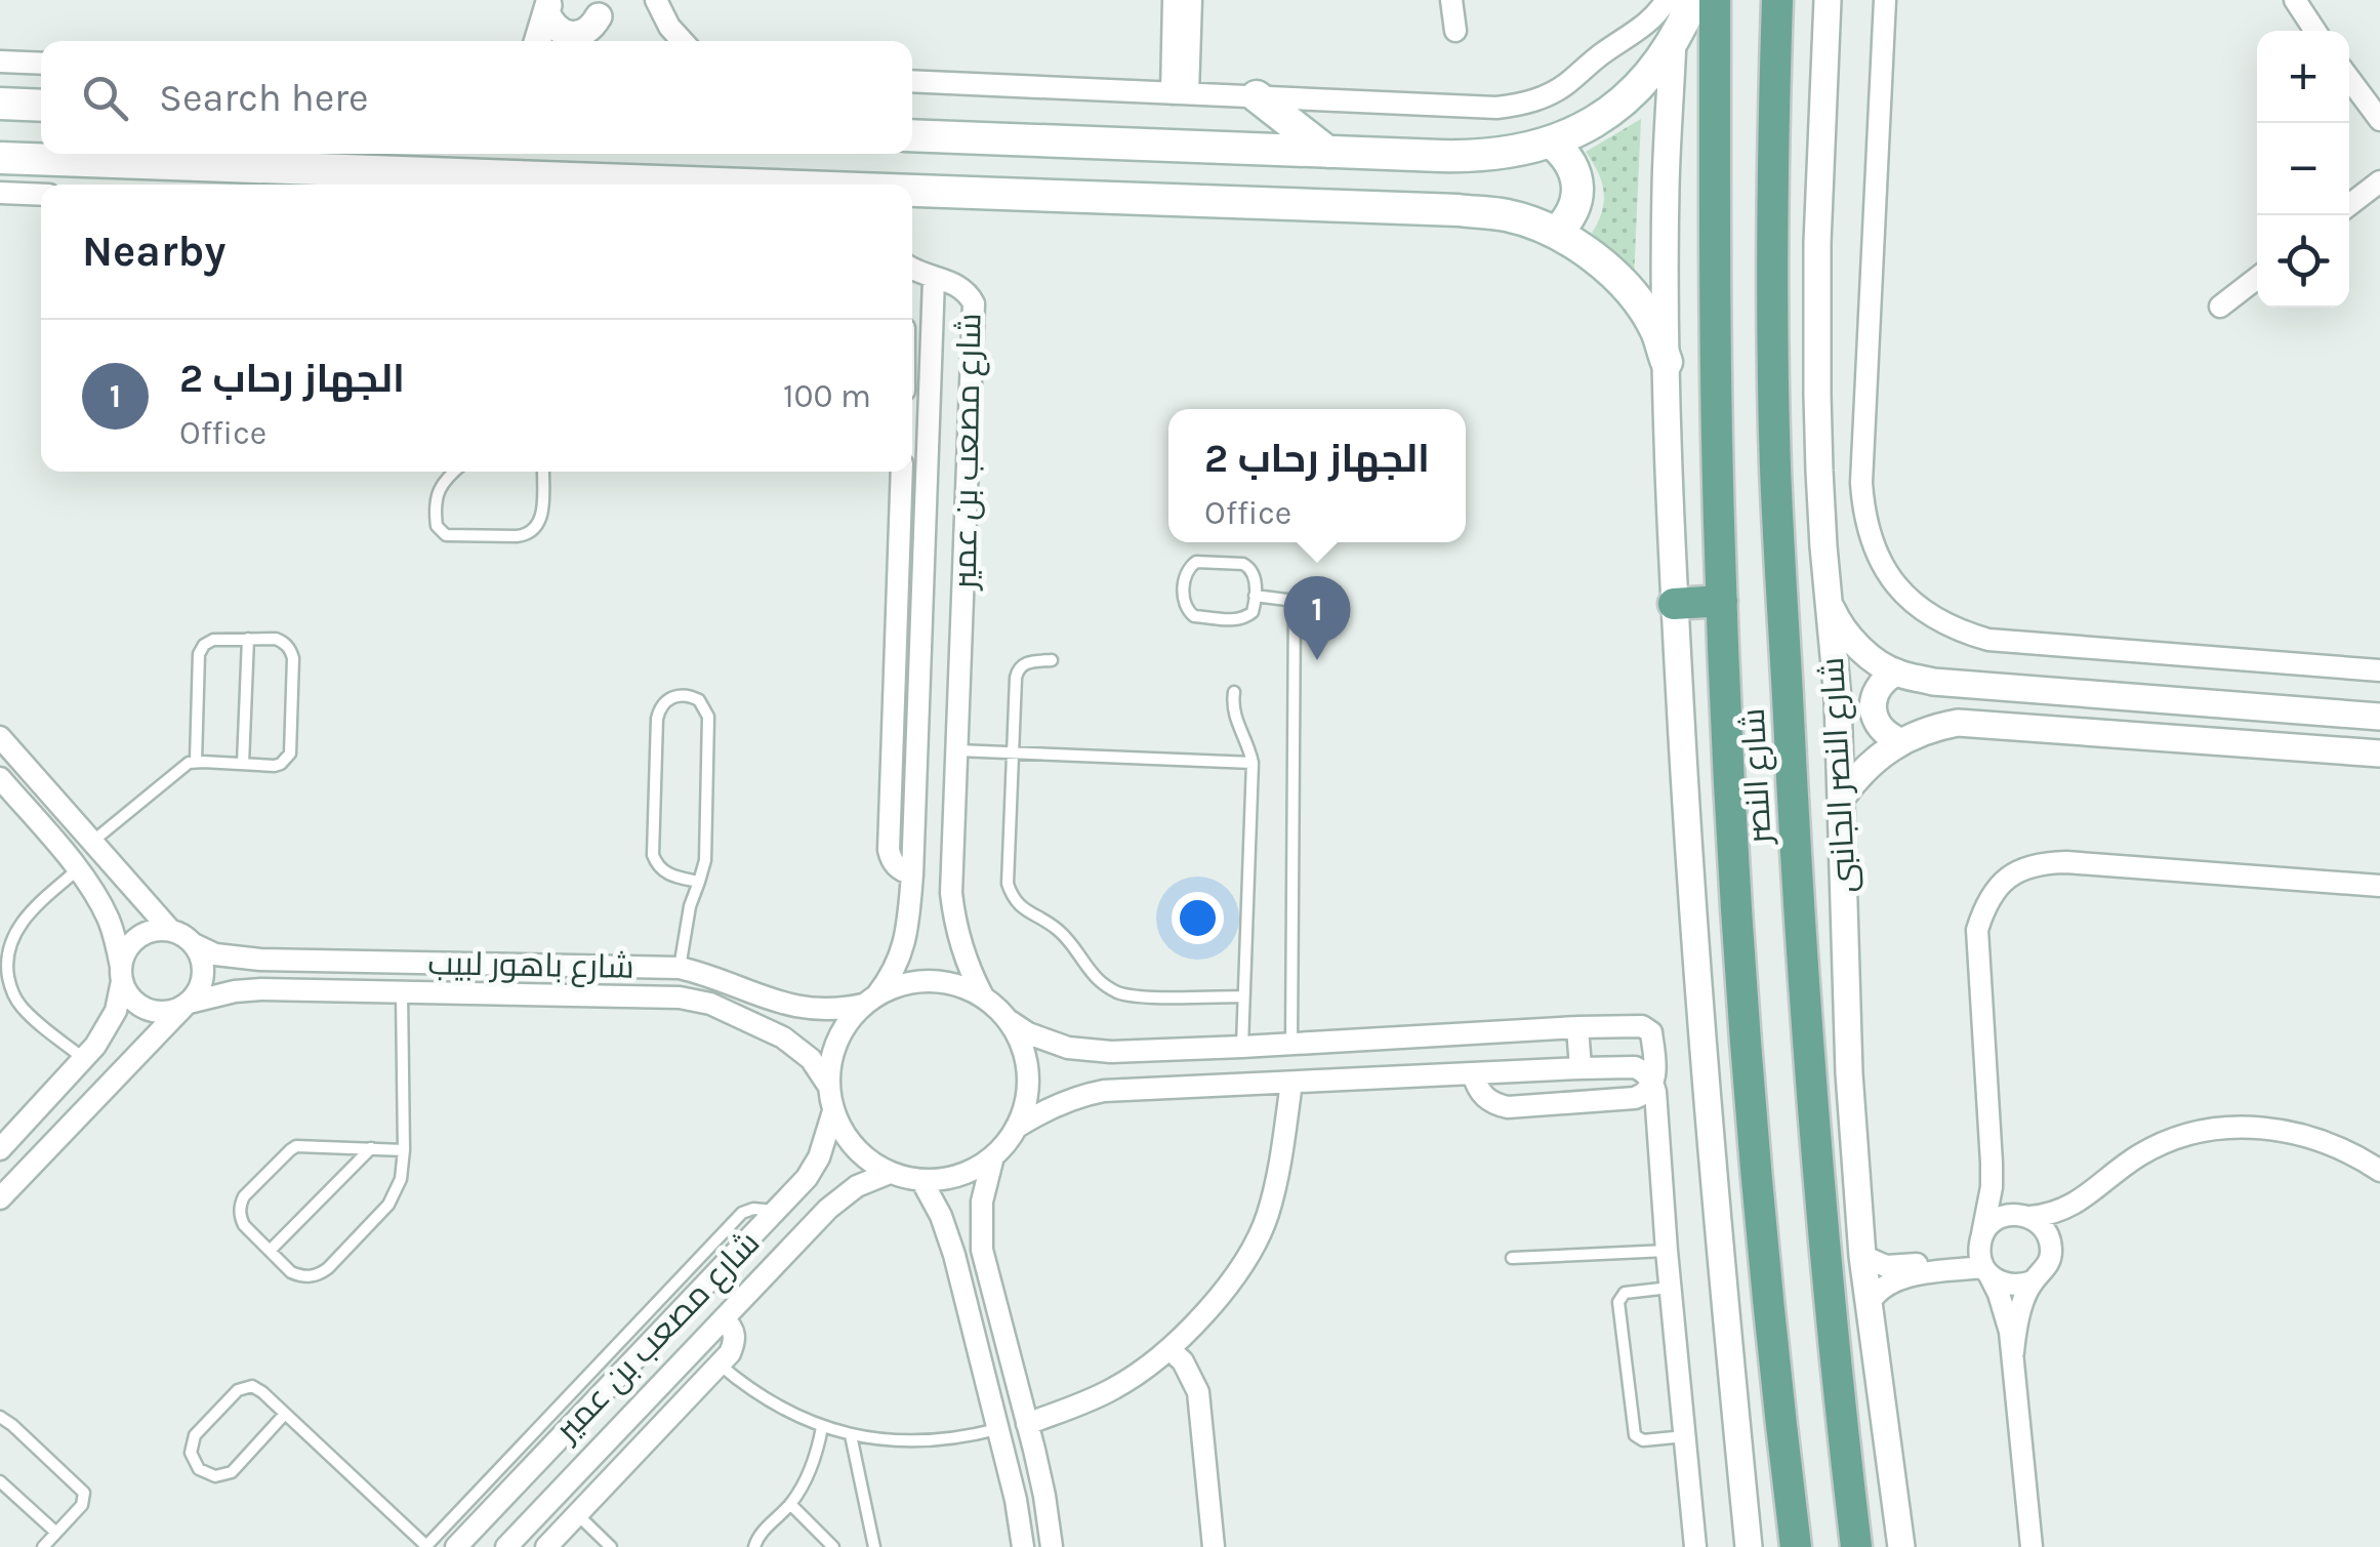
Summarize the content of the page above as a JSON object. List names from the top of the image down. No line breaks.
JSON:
{"streets":{"main road":["شارع النصر"],"street":["شارع مصعب بن عمير","شارع النصر الجانبى","شارع باهور لبيب"]},"crossings":[["شارع مصعب بن عمير","شارع باهور لبيب"]],"page":{"map_buttons":["+","−"],"search":"Search here","heading":"Nearby","list":[{"mark":"1","name":"الجهاز رحاب 2","note":"Office","value":"100 m"}],"popup":["الجهاز رحاب 2","Office"],"pins":"1"}}
